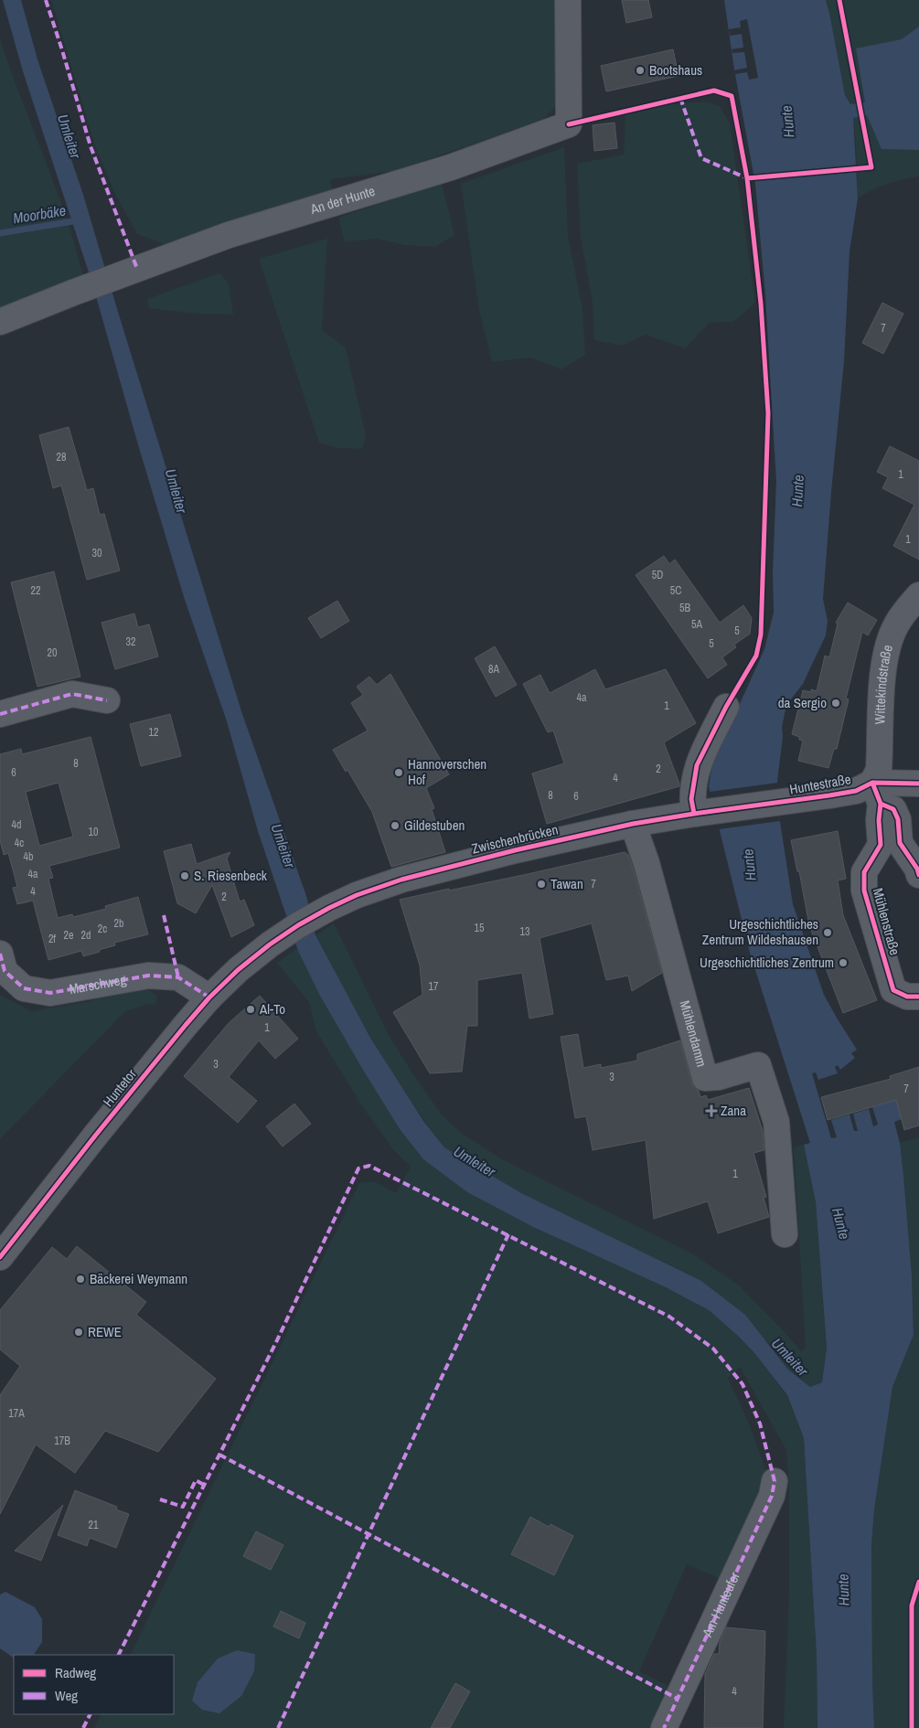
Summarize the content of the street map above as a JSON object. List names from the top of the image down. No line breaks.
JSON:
{"streets":{"street":["An der Hunte","Wittekindstraße","Huntestraße","Zwischenbrücken","Mühlenstraße","Marschweg","Mühlendamm","Huntetor","Am Hunteufer"]},"crossings":[["Wittekindstraße","Huntestraße"],["Wittekindstraße","Mühlenstraße"],["Huntestraße","Zwischenbrücken"],["Huntestraße","Mühlenstraße"],["Zwischenbrücken","Mühlendamm"],["Zwischenbrücken","Huntetor"],["Marschweg","Huntetor"]],"water":["Hunte","Umleiter","Moorbäke"],"places":{"other":["Bootshaus","da Sergio","Hannoverschen Hof","Gildestuben","S. Riesenbeck","Tawan","Urgeschichtliches Zentrum Wildeshausen","Urgeschichtliches Zentrum","Al-To","Bäckerei Weymann","REWE"],"health":["Zana"]},"house_numbers":["7","28","1","1","30","5D","22","5C","5B","5A","5","32","5","20","8A","4a","1","12","8","2","6","4","8","6","4d","10","4c","4b","4a","7","4","2","2b","15","2c","13","2e","2d","2f","17","1","3","3","7","1","17A","17B","21","4"],"legend":["Radweg","Weg"]}
